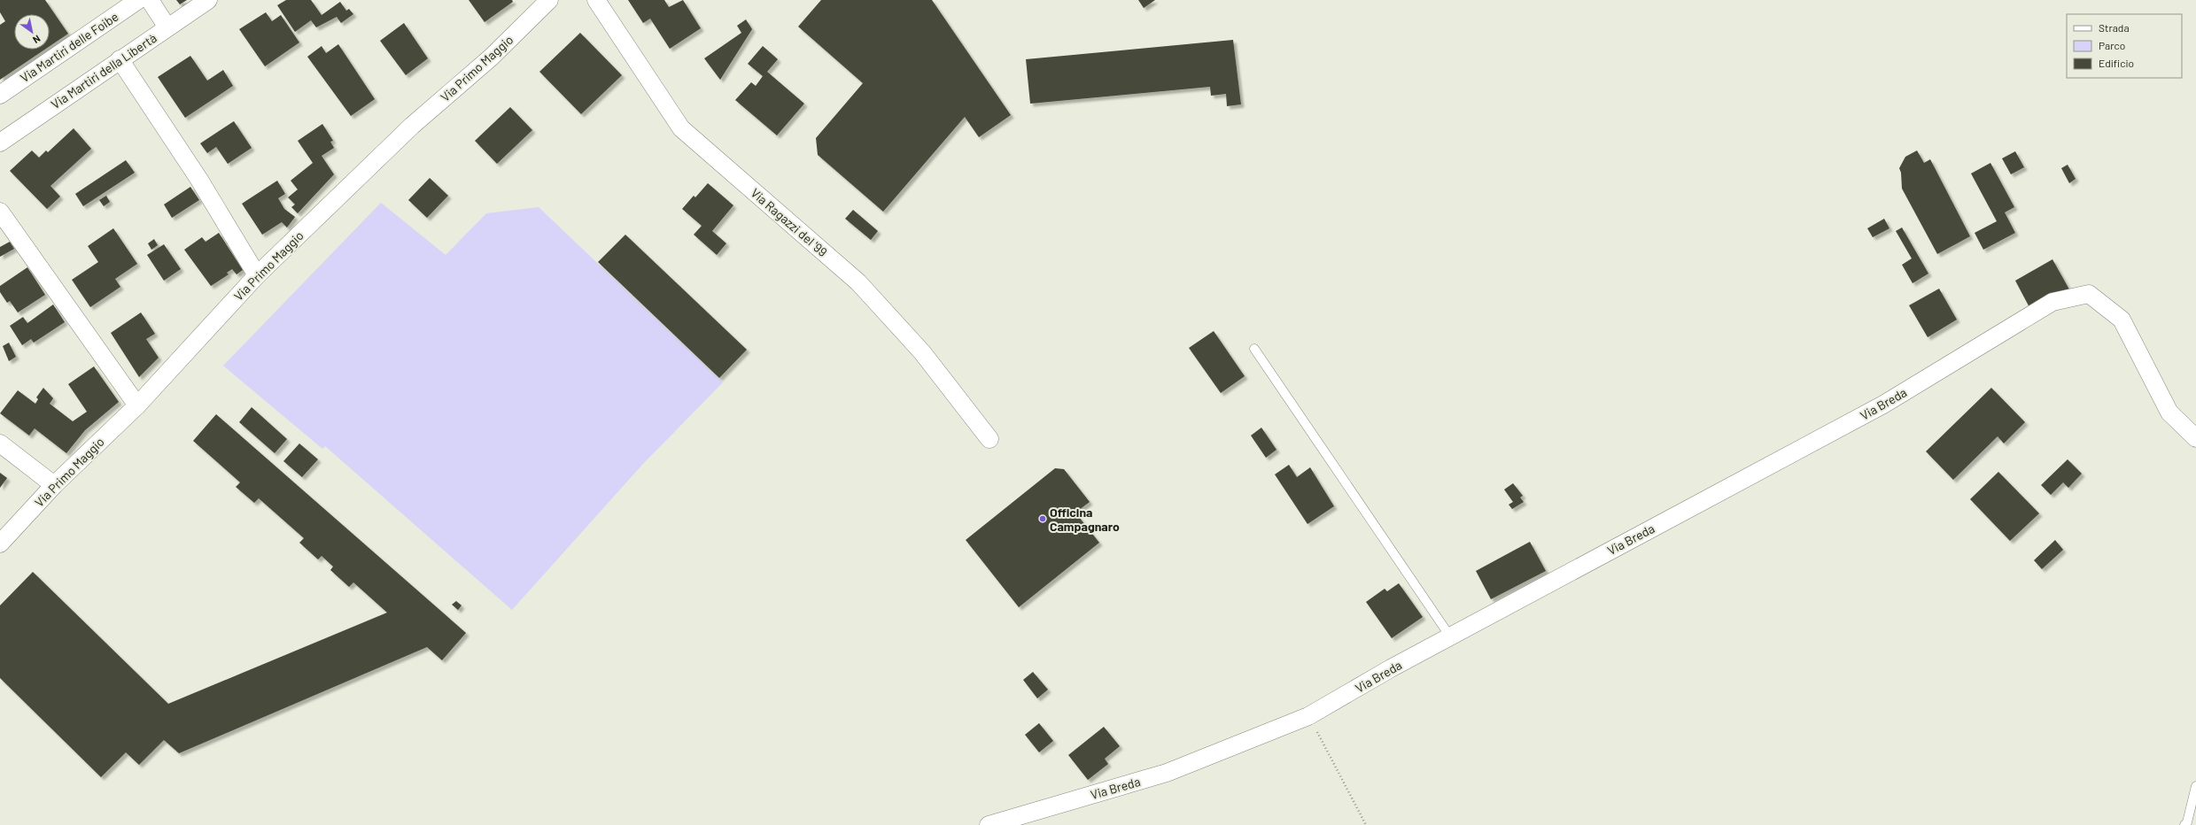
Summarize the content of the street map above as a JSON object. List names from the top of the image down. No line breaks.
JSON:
{"streets":{"street":["Via Martiri delle Foibe","Via Primo Maggio","Via Martiri della Libertà","Via Ragazzi del '99","Via Breda"]},"places":["Officina Campagnaro"],"legend":["Strada","Parco","Edificio"],"north":"bottom right"}
